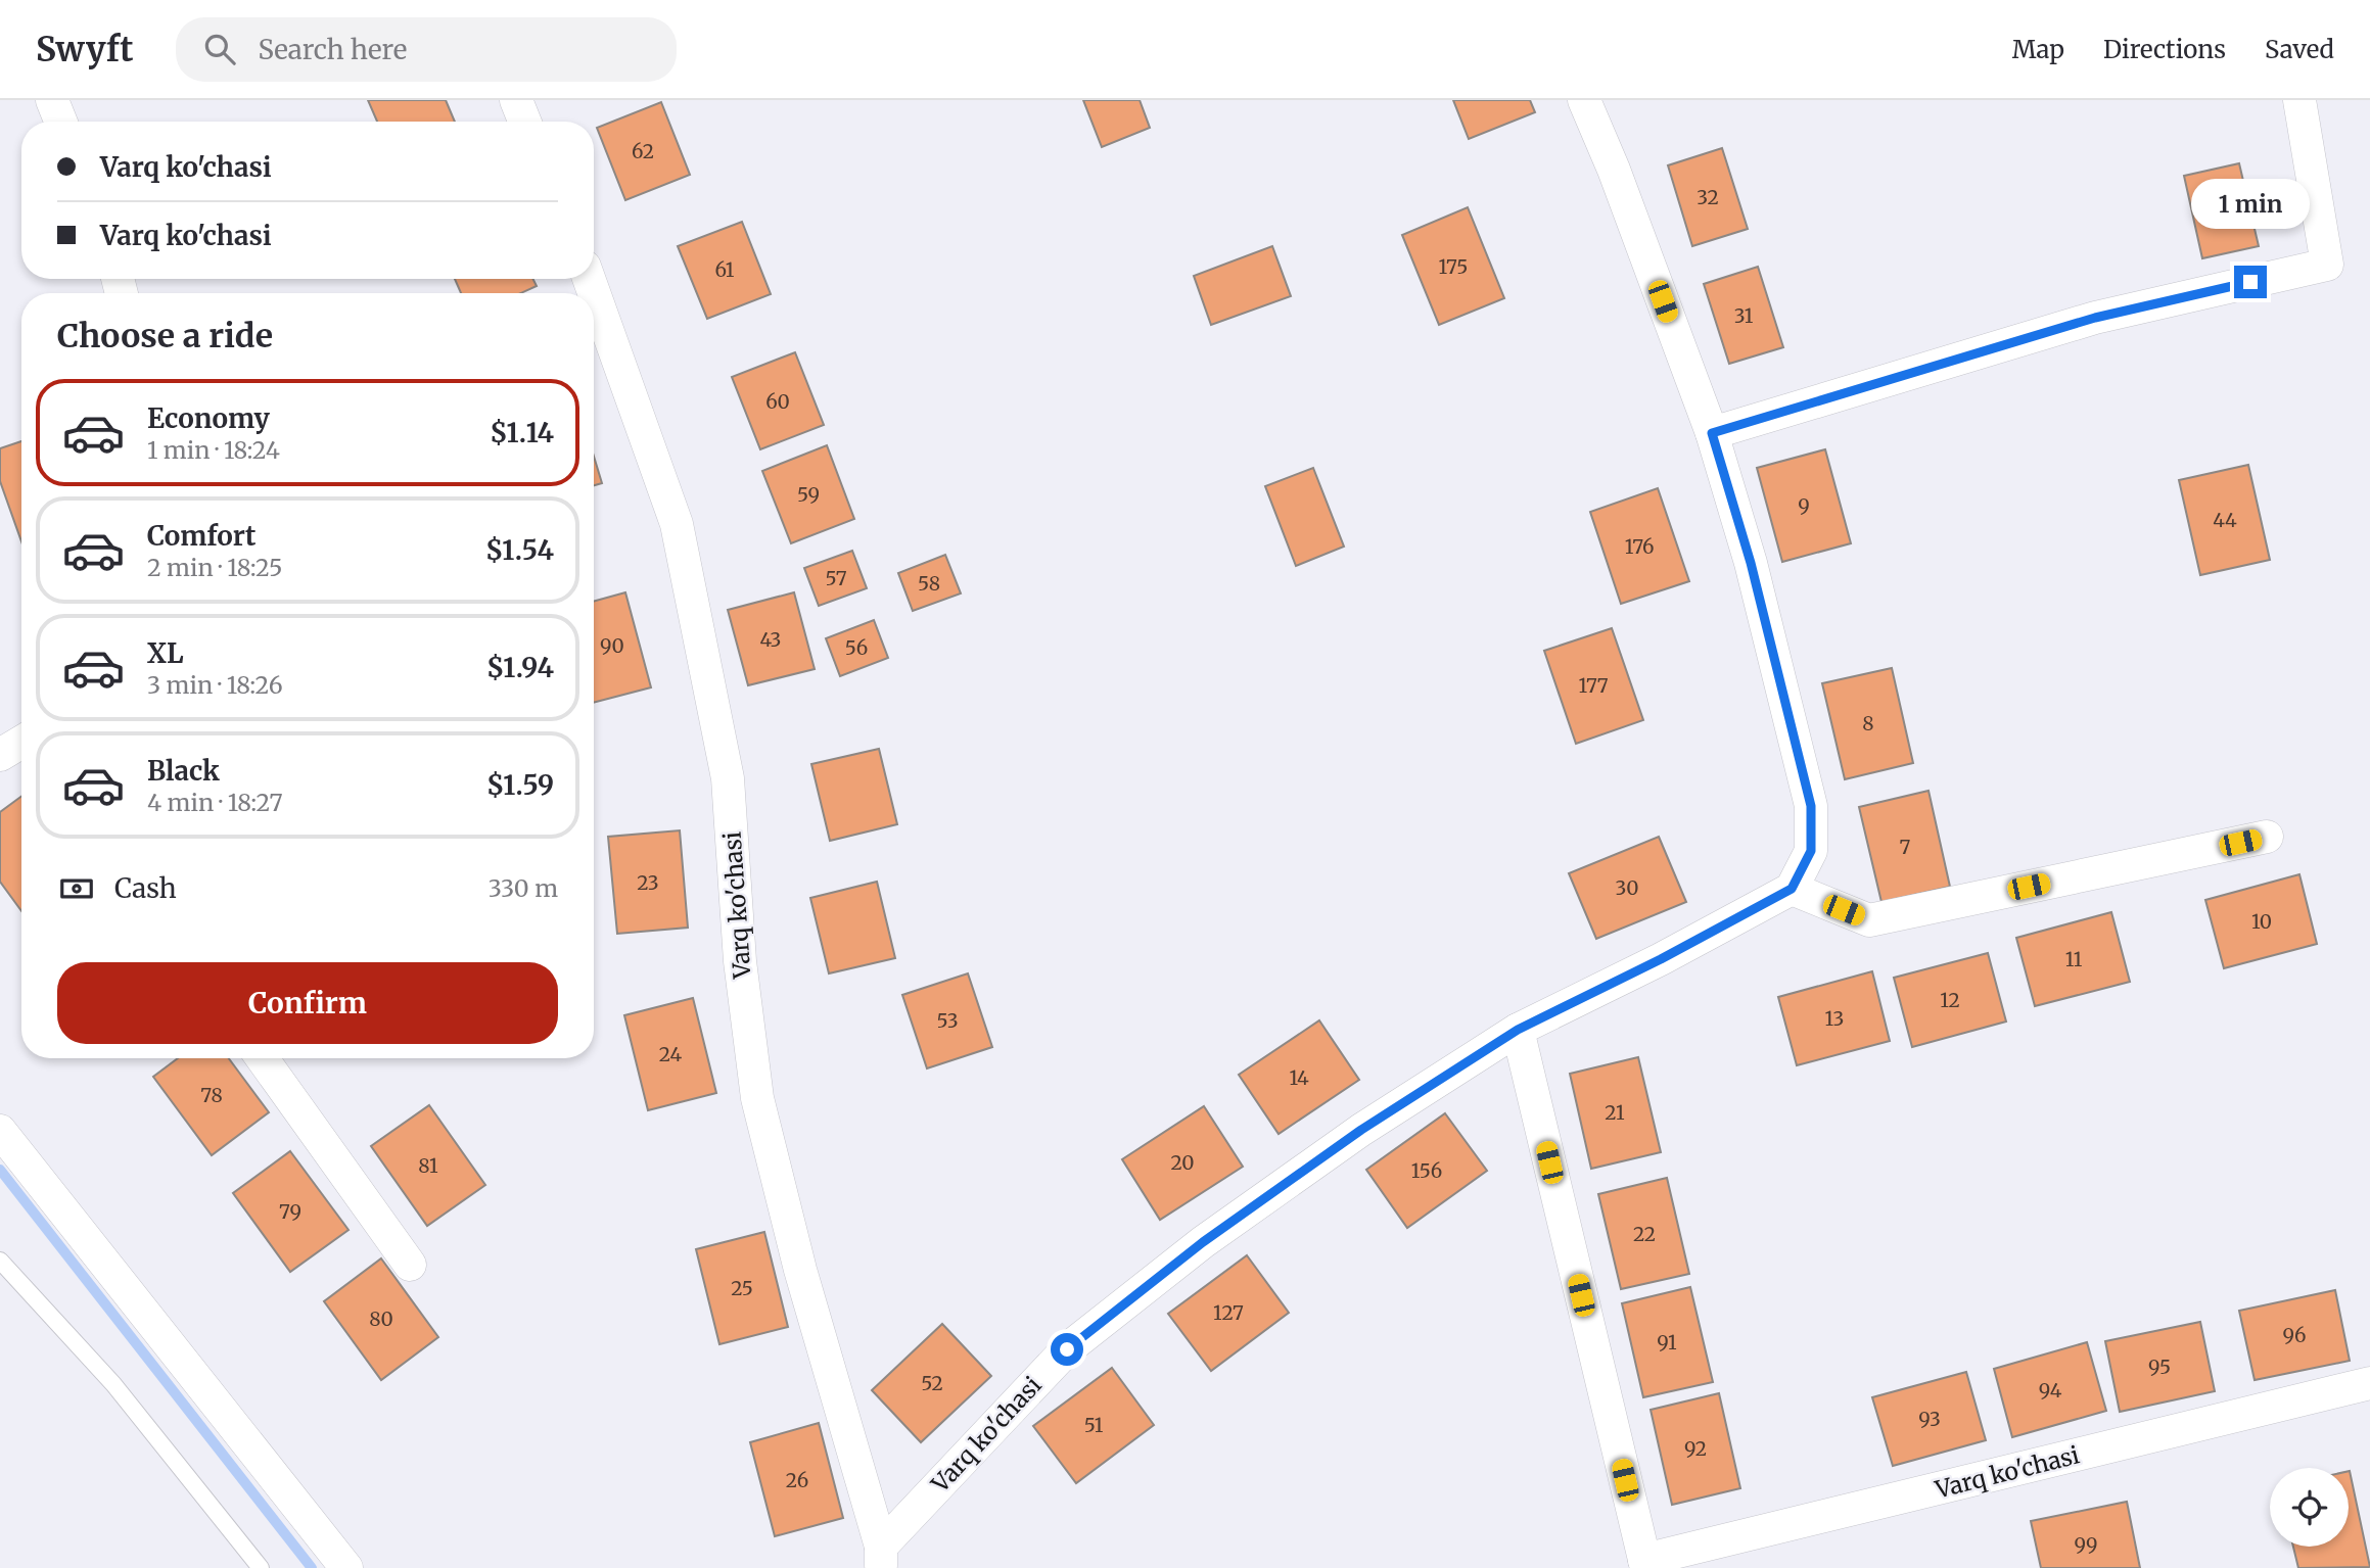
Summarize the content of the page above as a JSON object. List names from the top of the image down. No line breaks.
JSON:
{"streets":{"street":["Varq ko'chasi"]},"house_numbers":["62","32","175","61","31","60","59","9","44","176","57","58","43","90","56","177","8","7","23","30","10","11","12","13","53","24","14","78","21","20","81","156","79","22","25","127","80","96","91","95","52","94","93","51","92","26","99"],"page":{"header":"Swyft","search":"Search here","nav":["Map","Directions","Saved"],"banner":["Varq ko'chasi","Varq ko'chasi"],"bubble":"1 min","heading":"Choose a ride","list":[{"name":"Economy","note":"1 min · 18:24","value":"$1.14"},{"name":"Comfort","note":"2 min · 18:25","value":"$1.54"},{"name":"XL","note":"3 min · 18:26","value":"$1.94"},{"name":"Black","note":"4 min · 18:27","value":"$1.59"}],"pay":["Cash","330 m"],"buttons":"Confirm"}}
